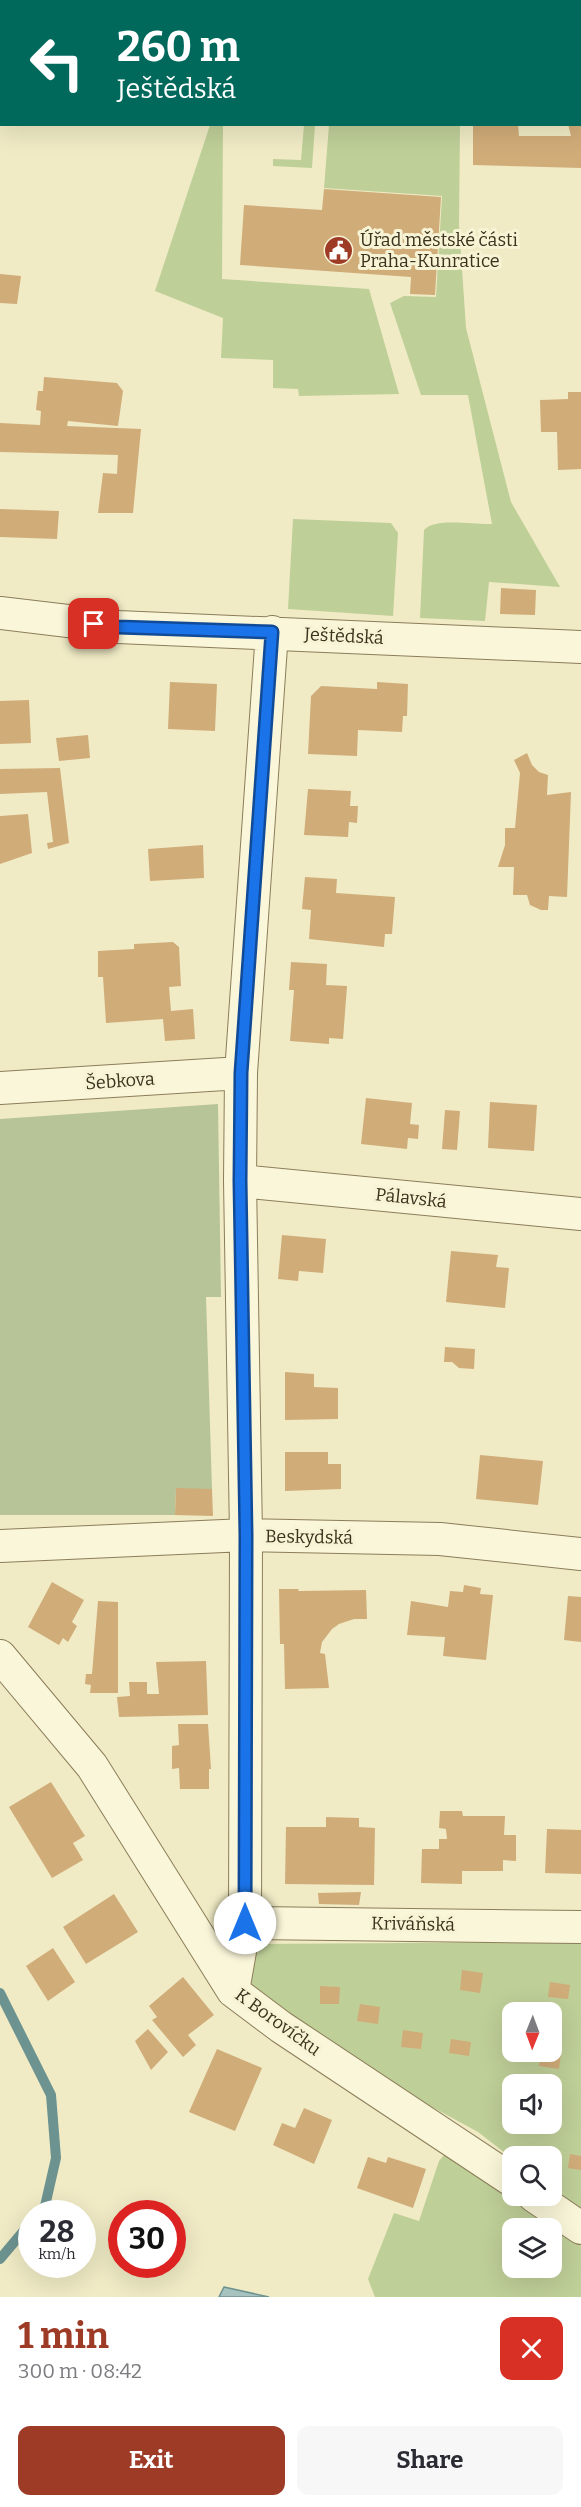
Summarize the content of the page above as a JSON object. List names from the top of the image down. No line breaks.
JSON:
{"streets":{"street":["Ještědská","Šebkova","Pálavská","Beskydská","Kriváňská","K Borovíčku"]},"places":{"public building":["Úřad městské části Praha-Kunratice"]},"north":"bottom","page":{"turn":["260 m","Ještědská"],"speed":"28 km/h","limit":"30","heading":["1 min","300 m · 08:42"],"buttons":["Exit","Share"]}}
